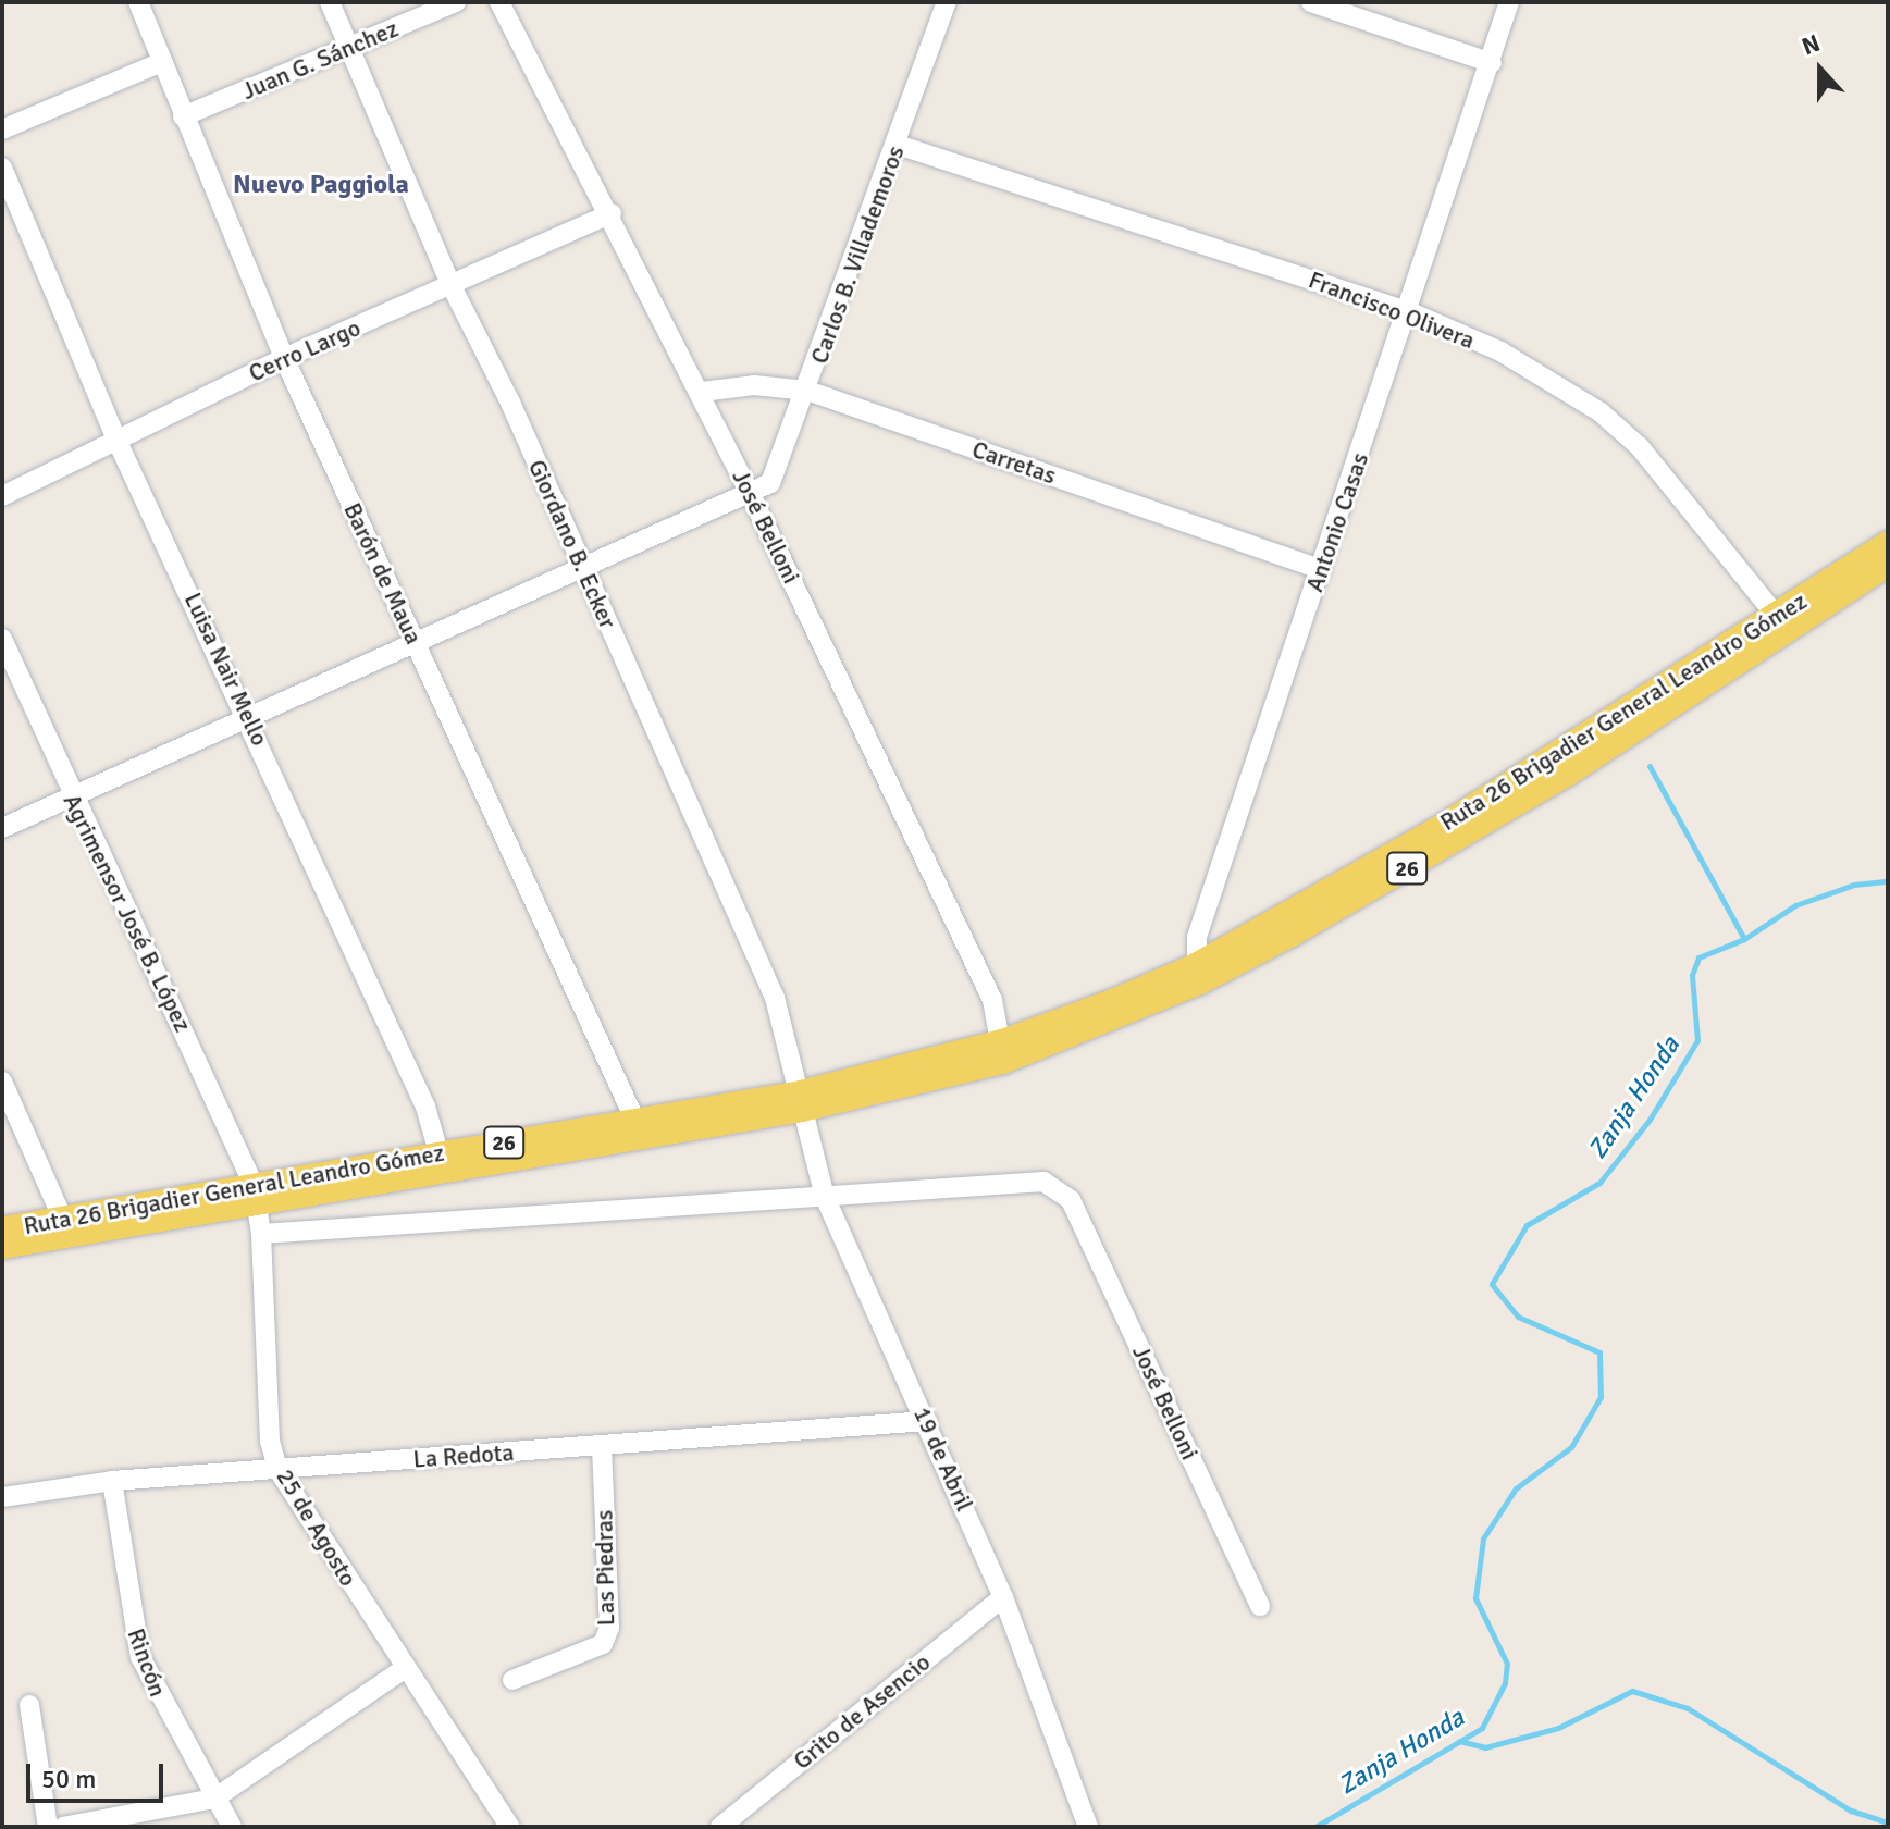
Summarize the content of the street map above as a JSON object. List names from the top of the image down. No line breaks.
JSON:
{"streets":{"main road":["Ruta 26 Brigadier General Leandro Gómez","26"],"street":["Juan G. Sánchez","Carlos B. Villademoros","Francisco Olivera","Cerro Largo","Carretas","Antonio Casas","José Belloni","Giordano B. Ecker","Barón de Maua","Luisa Nair Mello","Agrimensor José B. López","La Redota","19 de Abril","25 de Agosto","Las Piedras","Rincón","Grito de Asencio"]},"crossings":[["Juan G. Sánchez","Giordano B. Ecker"],["Juan G. Sánchez","Barón de Maua"],["Carlos B. Villademoros","Francisco Olivera"],["Carlos B. Villademoros","Carretas"],["Carlos B. Villademoros","José Belloni"],["Francisco Olivera","Antonio Casas"],["Francisco Olivera","Ruta 26 Brigadier General Leandro Gómez"],["Cerro Largo","José Belloni"],["Cerro Largo","Giordano B. Ecker"],["Cerro Largo","Barón de Maua"],["Cerro Largo","Luisa Nair Mello"],["Carretas","Antonio Casas"],["Carretas","José Belloni"],["Antonio Casas","Ruta 26 Brigadier General Leandro Gómez"],["José Belloni","Ruta 26 Brigadier General Leandro Gómez"],["José Belloni","19 de Abril"],["Giordano B. Ecker","Ruta 26 Brigadier General Leandro Gómez"],["Giordano B. Ecker","19 de Abril"],["Barón de Maua","Ruta 26 Brigadier General Leandro Gómez"],["Luisa Nair Mello","Ruta 26 Brigadier General Leandro Gómez"],["Ruta 26 Brigadier General Leandro Gómez","Agrimensor José B. López"],["Ruta 26 Brigadier General Leandro Gómez","19 de Abril"],["Ruta 26 Brigadier General Leandro Gómez","25 de Agosto"],["Agrimensor José B. López","25 de Agosto"],["La Redota","19 de Abril"],["La Redota","25 de Agosto"],["La Redota","Las Piedras"],["La Redota","Rincón"],["19 de Abril","Grito de Asencio"]],"districts":["Nuevo Paggiola"],"water":["Zanja Honda"],"scale_bar":"50 m","north":"top"}
